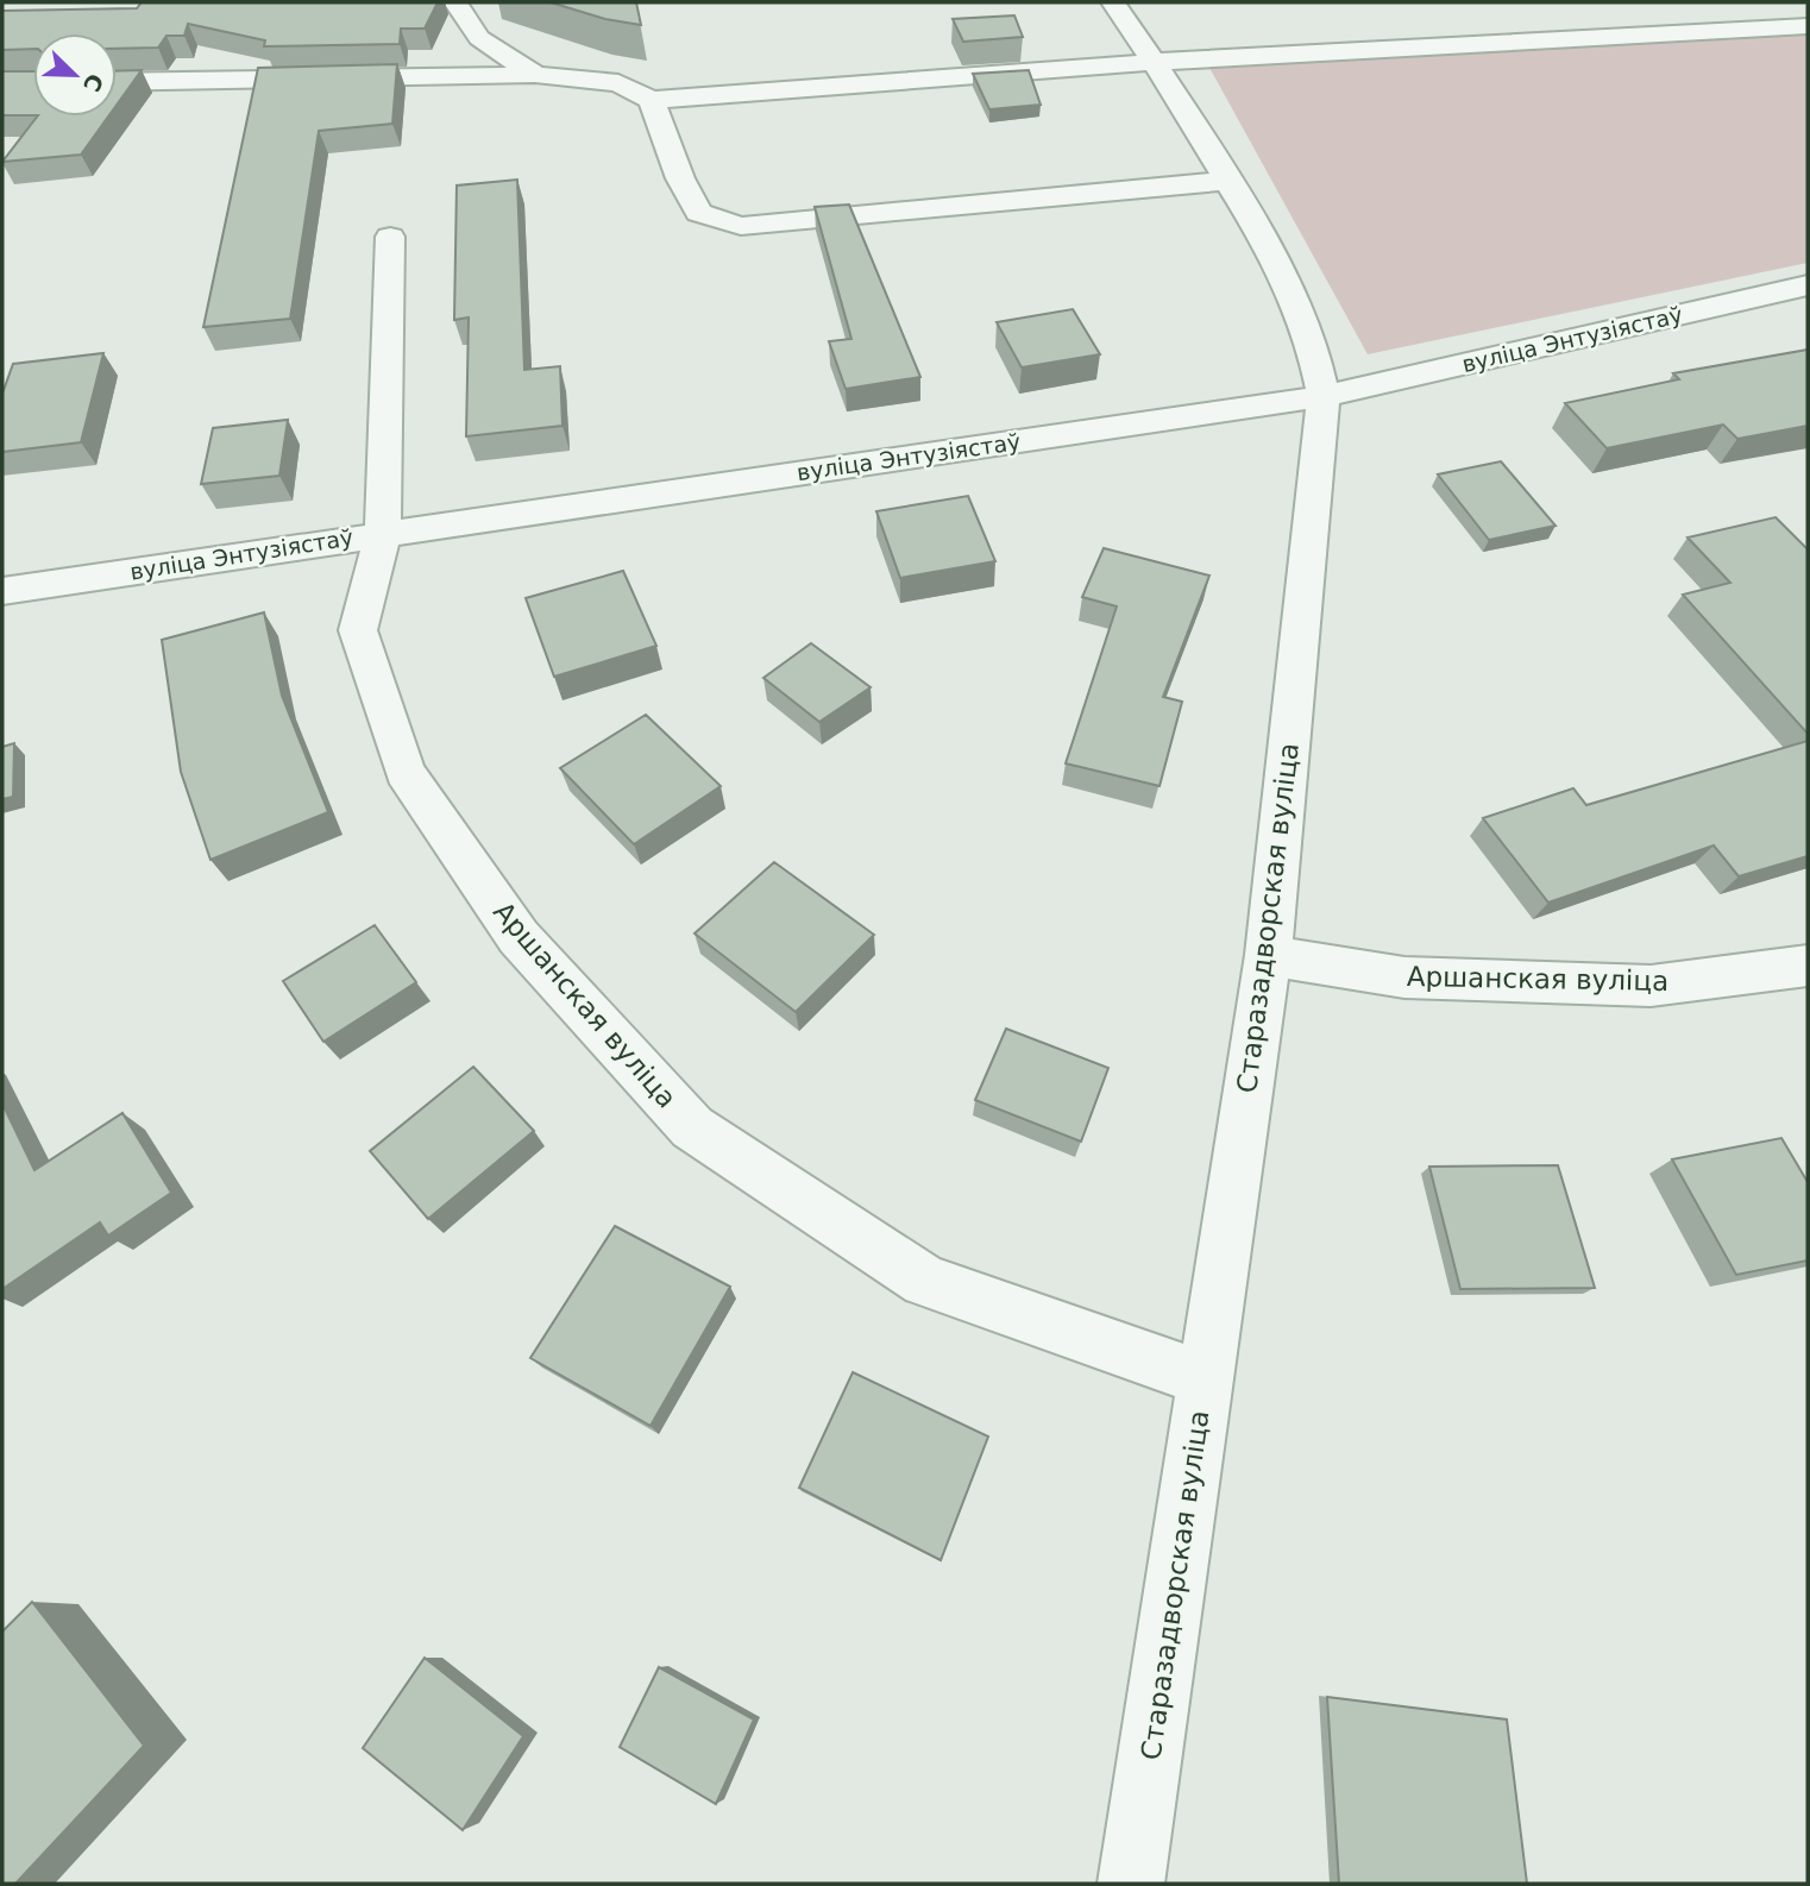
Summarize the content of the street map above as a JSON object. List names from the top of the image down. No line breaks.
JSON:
{"streets":{"street":["вуліца Энтузіястаў","Старазадворская вуліца","Аршанская вуліца"]},"crossings":[["вуліца Энтузіястаў","Старазадворская вуліца"],["вуліца Энтузіястаў","Аршанская вуліца"],["Старазадворская вуліца","Аршанская вуліца"]],"north":"bottom right"}
